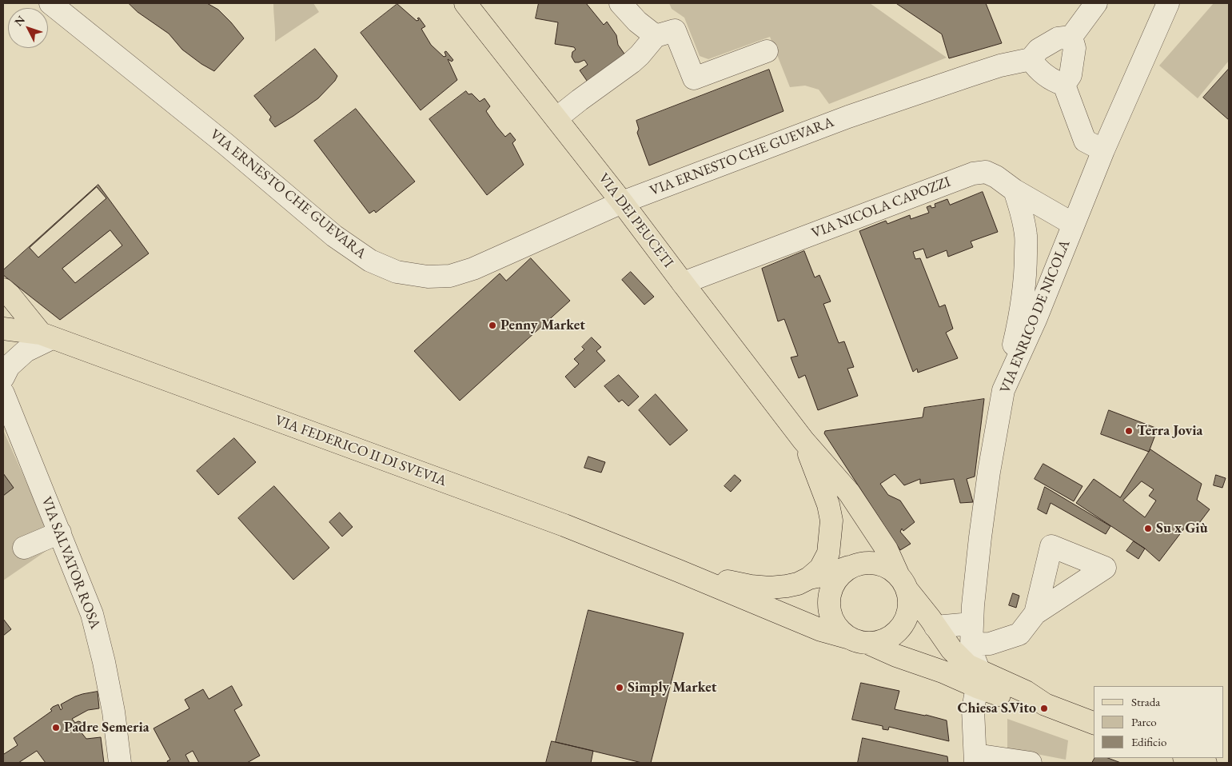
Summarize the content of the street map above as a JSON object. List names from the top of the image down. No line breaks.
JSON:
{"streets":{"main road":["VIA DEI PEUCETI","VIA FEDERICO II DI SVEVIA"],"street":["VIA ERNESTO CHE GUEVARA","VIA NICOLA CAPOZZI","VIA ENRICO DE NICOLA","VIA SALVATOR ROSA"]},"crossings":[["VIA ERNESTO CHE GUEVARA","VIA DEI PEUCETI"],["VIA NICOLA CAPOZZI","VIA DEI PEUCETI"],["VIA NICOLA CAPOZZI","VIA ENRICO DE NICOLA"]],"places":["Penny Market","Terra Jovia","Su x Giù","Simply Market","Chiesa S.Vito","Padre Semeria"],"legend":["Strada","Parco","Edificio"],"north":"top left"}
